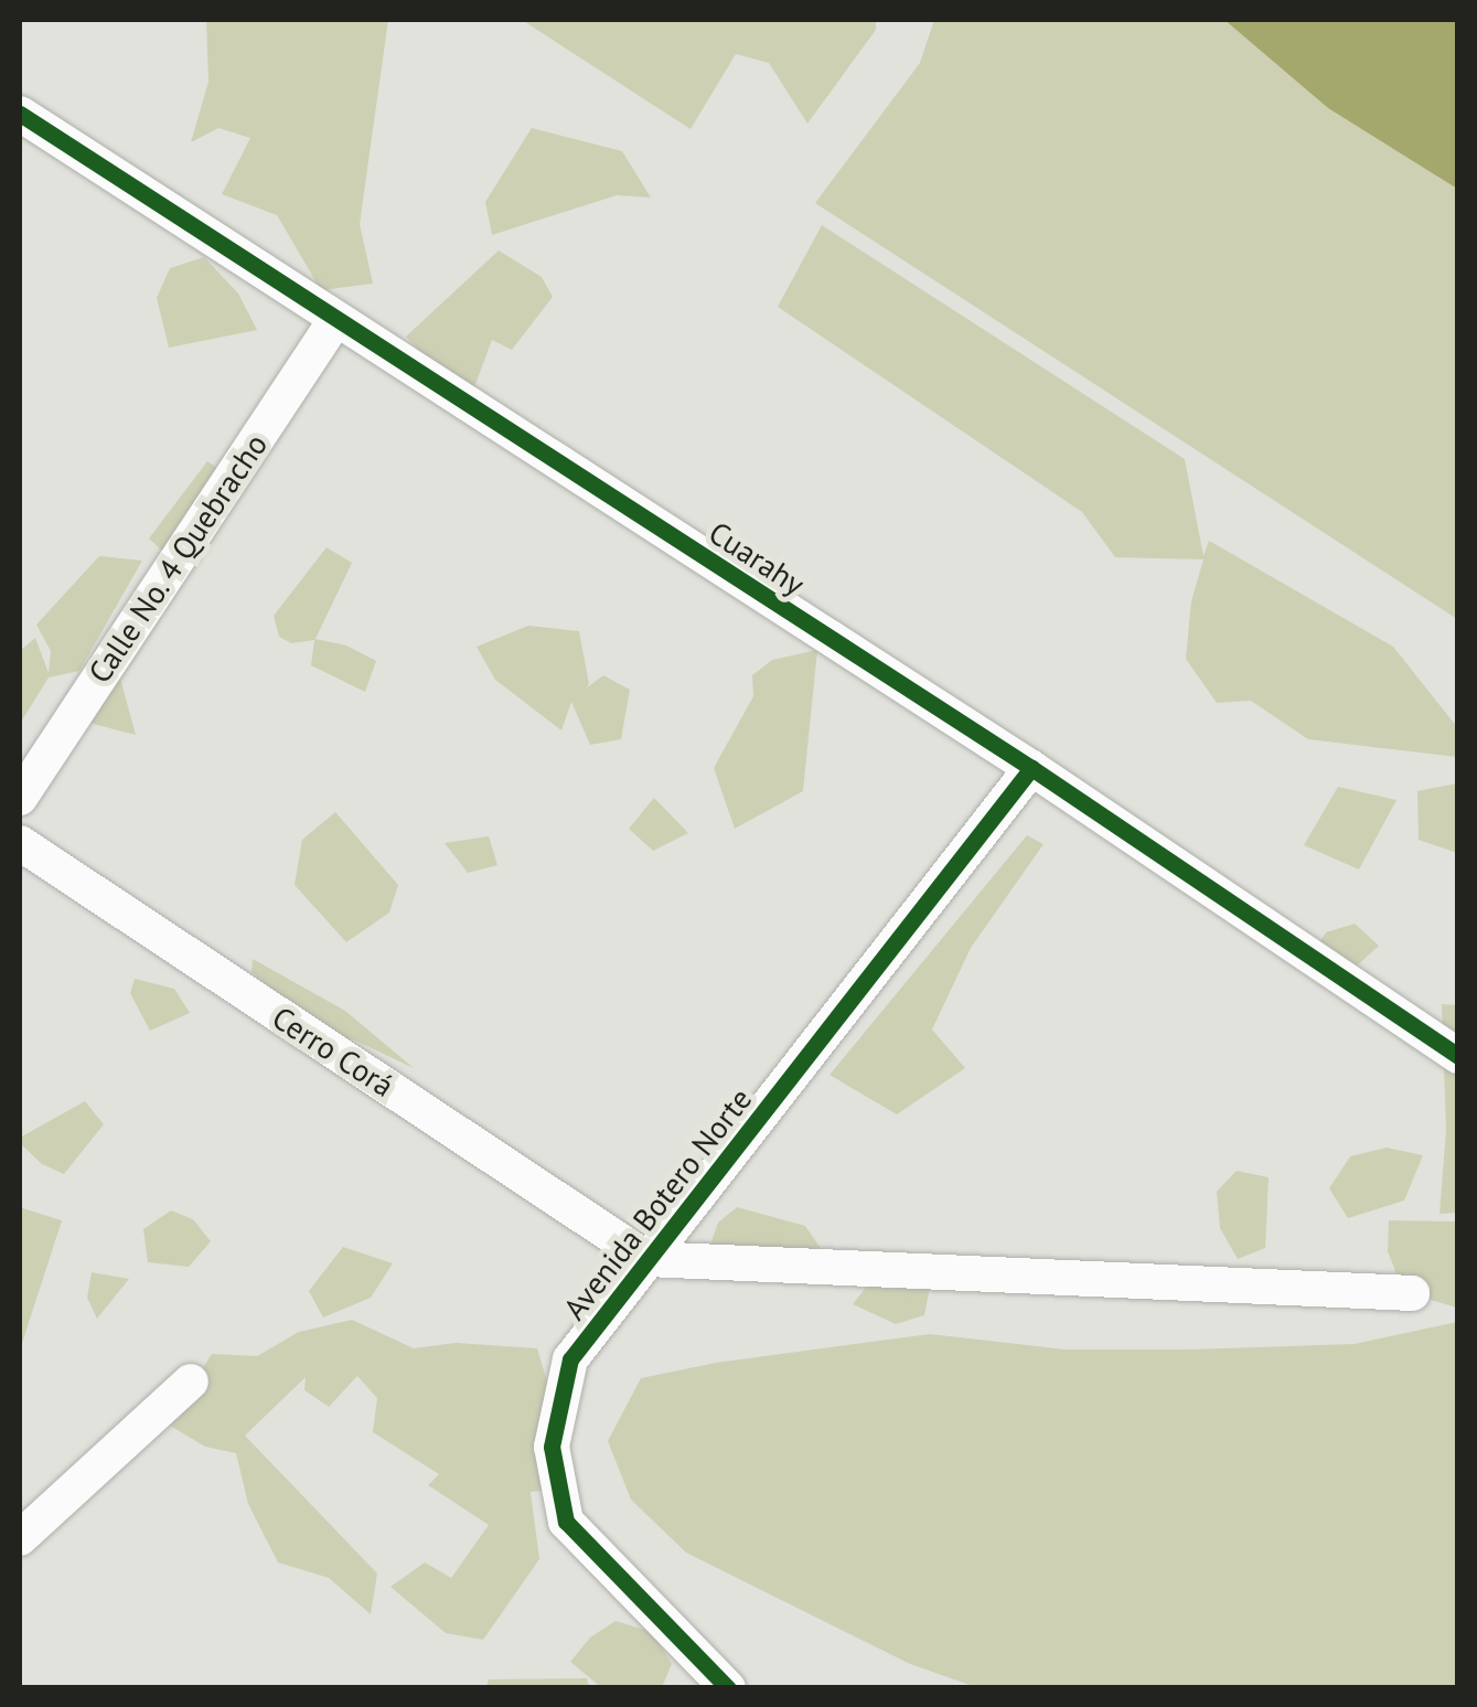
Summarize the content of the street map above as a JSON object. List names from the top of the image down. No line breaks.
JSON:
{"streets":{"street":["Calle No. 4 Quebracho","Cuarahy","Cerro Corá","Avenida Botero Norte"]},"crossings":[["Calle No. 4 Quebracho","Cuarahy"],["Cuarahy","Avenida Botero Norte"],["Cerro Corá","Avenida Botero Norte"]]}
